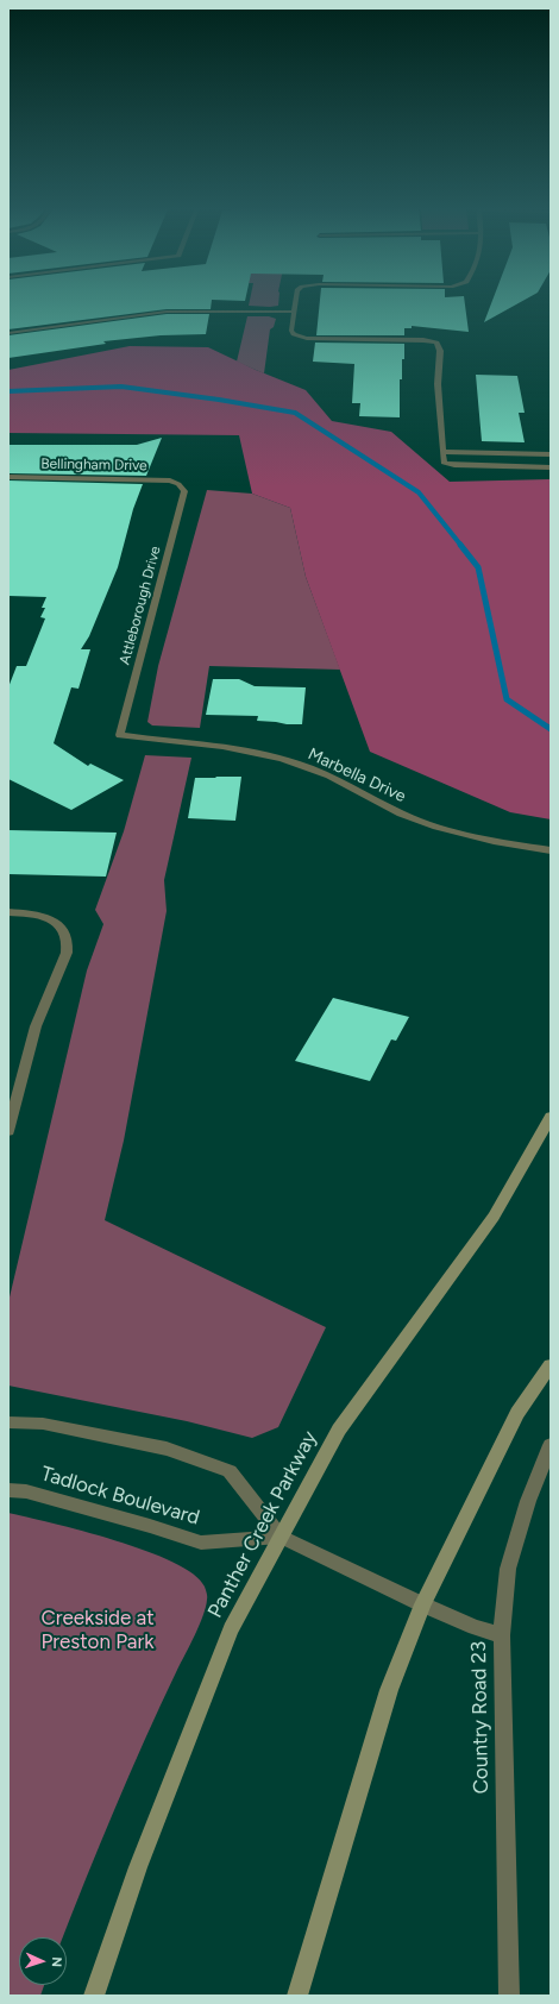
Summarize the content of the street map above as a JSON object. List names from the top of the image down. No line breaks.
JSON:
{"streets":{"main road":["Panther Creek Parkway"],"street":["Bellingham Drive","Attleborough Drive","Marbella Drive","Tadlock Boulevard","Country Road 23"]},"crossings":[["Bellingham Drive","Attleborough Drive"],["Attleborough Drive","Marbella Drive"],["Tadlock Boulevard","Panther Creek Parkway"]],"parks":["Creekside at Preston Park"],"north":"right"}
